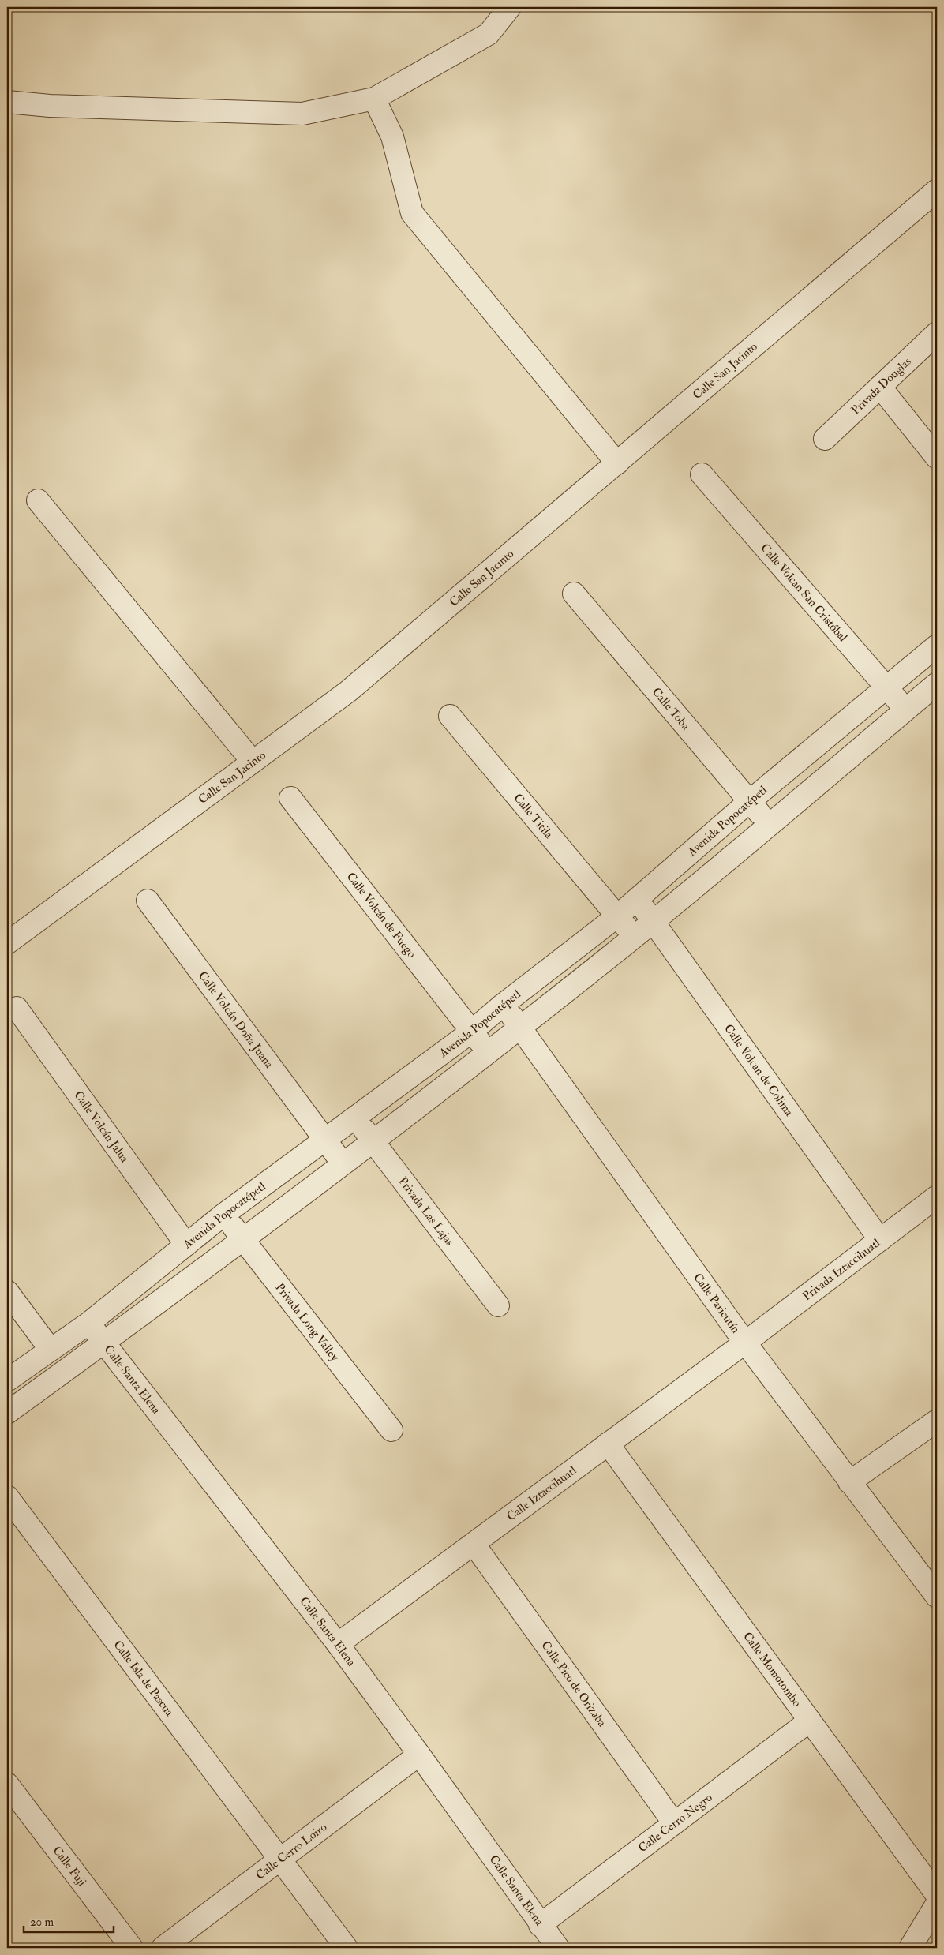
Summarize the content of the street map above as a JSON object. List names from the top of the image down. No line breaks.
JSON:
{"streets":{"street":["Calle San Jacinto","Privada Douglas","Calle Volcán San Cristóbal","Calle Toba","Calle Titila","Avenida Popocatépetl","Calle Volcán de Fuego","Calle Volcán Doña Juana","Calle Volcán de Colima","Calle Volcán Jalua","Privada Las Lajas","Privada Iztaccihuatl","Calle Paricutín","Privada Long Valley","Calle Santa Elena","Calle Iztaccihuatl","Calle Momotombo","Calle Isla de Pascua","Calle Pico de Orizaba","Calle Cerro Negro","Calle Cerro Loiro","Calle Fuji"]},"crossings":[["Calle Volcán San Cristóbal","Avenida Popocatépetl"],["Calle Toba","Avenida Popocatépetl"],["Calle Titila","Avenida Popocatépetl"],["Avenida Popocatépetl","Calle Volcán de Fuego"],["Avenida Popocatépetl","Calle Volcán Doña Juana"],["Avenida Popocatépetl","Calle Volcán de Colima"],["Avenida Popocatépetl","Calle Volcán Jalua"],["Avenida Popocatépetl","Privada Las Lajas"],["Avenida Popocatépetl","Calle Paricutín"],["Avenida Popocatépetl","Privada Long Valley"],["Avenida Popocatépetl","Calle Santa Elena"],["Calle Volcán de Colima","Privada Iztaccihuatl"],["Privada Iztaccihuatl","Calle Paricutín"],["Privada Iztaccihuatl","Calle Iztaccihuatl"],["Calle Paricutín","Calle Iztaccihuatl"],["Calle Santa Elena","Calle Iztaccihuatl"],["Calle Santa Elena","Calle Cerro Negro"],["Calle Santa Elena","Calle Cerro Loiro"],["Calle Iztaccihuatl","Calle Momotombo"],["Calle Iztaccihuatl","Calle Pico de Orizaba"],["Calle Momotombo","Calle Cerro Negro"],["Calle Isla de Pascua","Calle Cerro Loiro"],["Calle Pico de Orizaba","Calle Cerro Negro"]],"scale_bar":"20 m"}
